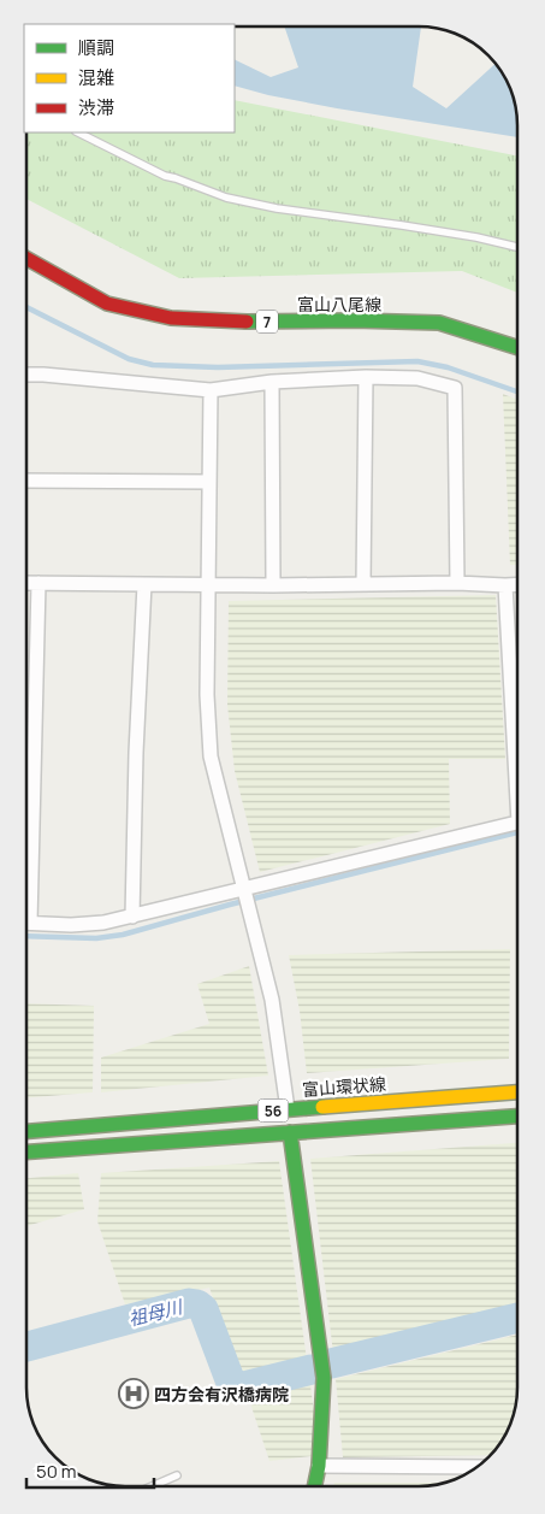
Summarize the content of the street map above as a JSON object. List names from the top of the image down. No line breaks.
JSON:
{"streets":{"main road":["富山八尾線","7","富山環状線","56"]},"water":["祖母川"],"places":{"hospital":["四方会有沢橋病院"]},"legend":["順調","混雑","渋滞"],"scale_bar":"50 m"}
